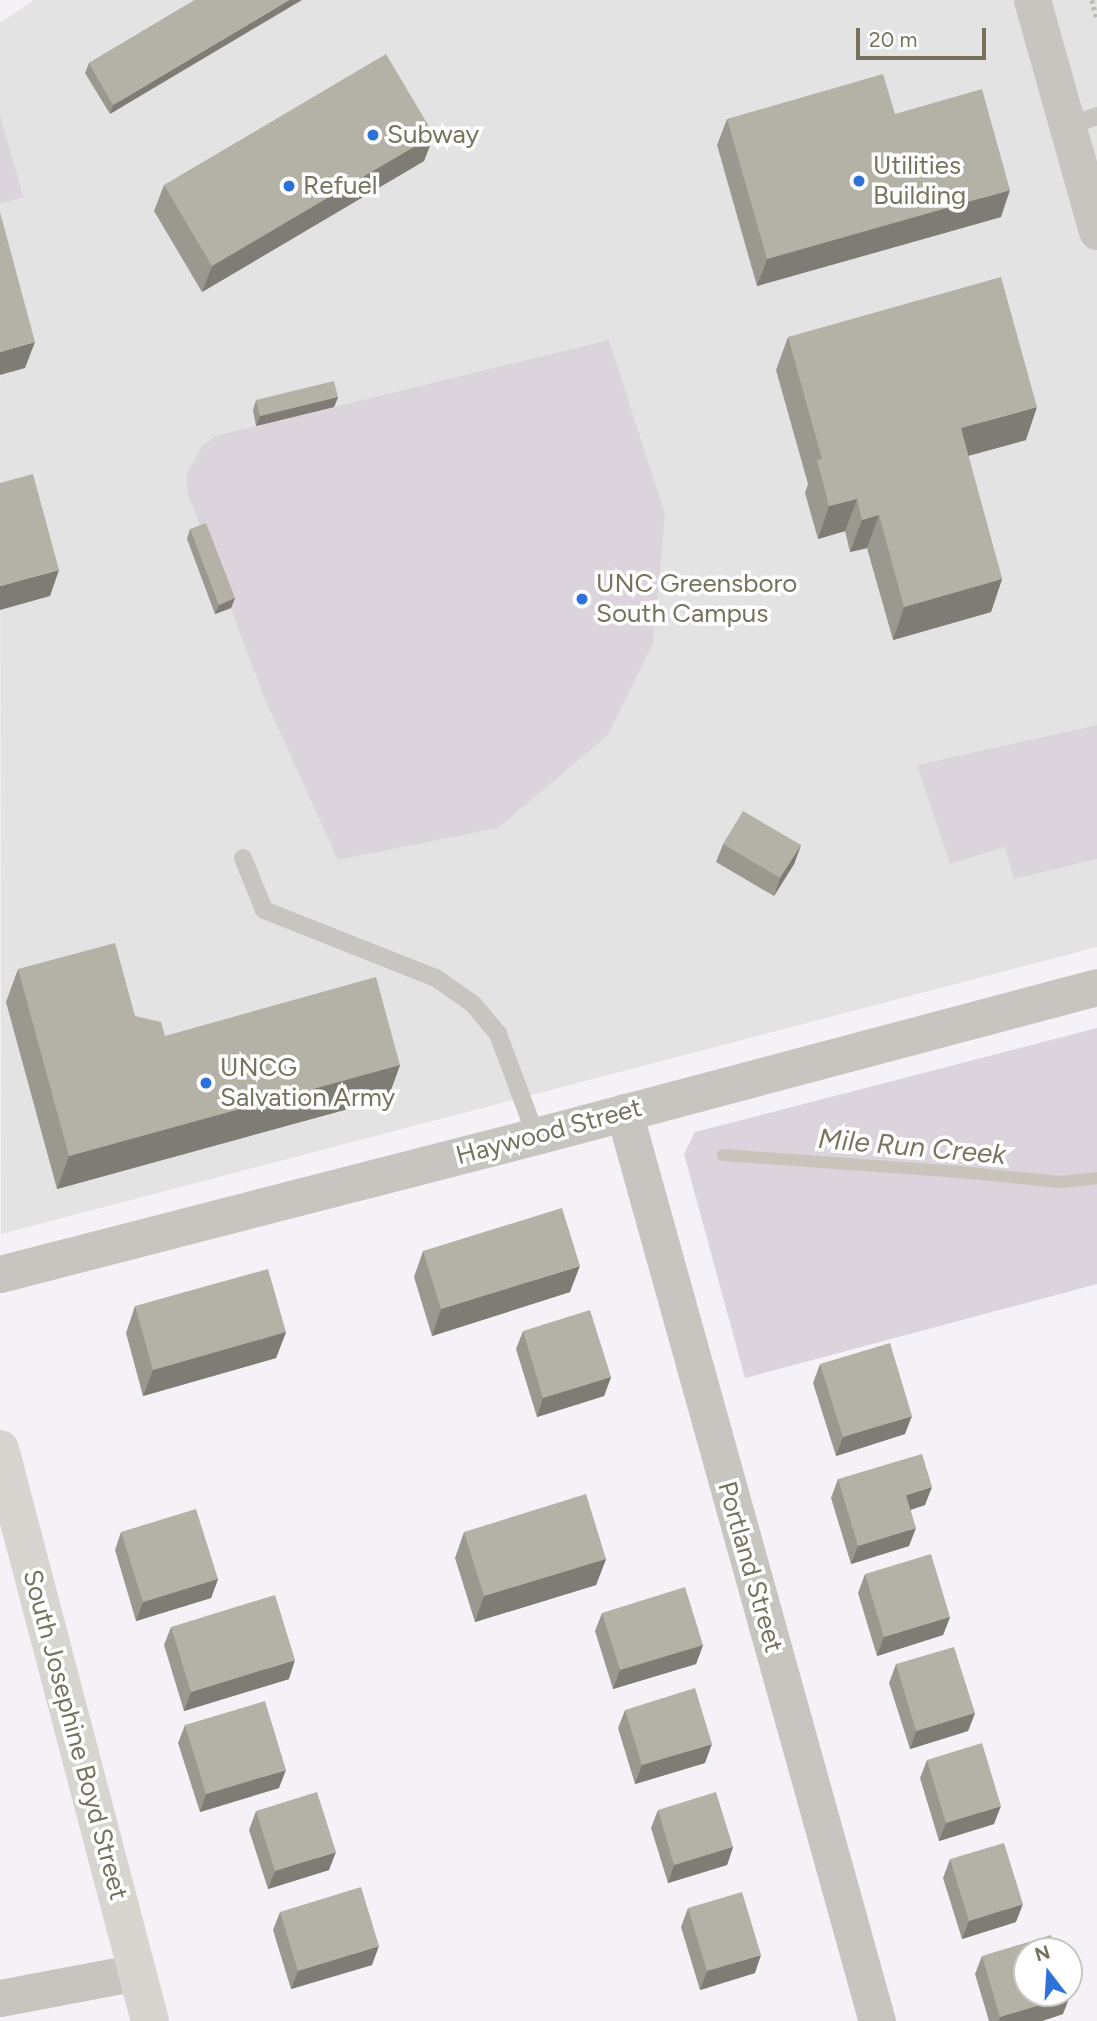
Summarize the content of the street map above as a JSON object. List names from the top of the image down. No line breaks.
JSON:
{"streets":{"main road":["South Josephine Boyd Street"],"street":["Haywood Street","Portland Street"]},"crossings":[["Haywood Street","Portland Street"]],"water":["Mile Run Creek"],"places":["Subway","Utilities Building","Refuel","UNC Greensboro South Campus","UNCG Salvation Army"],"scale_bar":"20 m","north":"top"}
